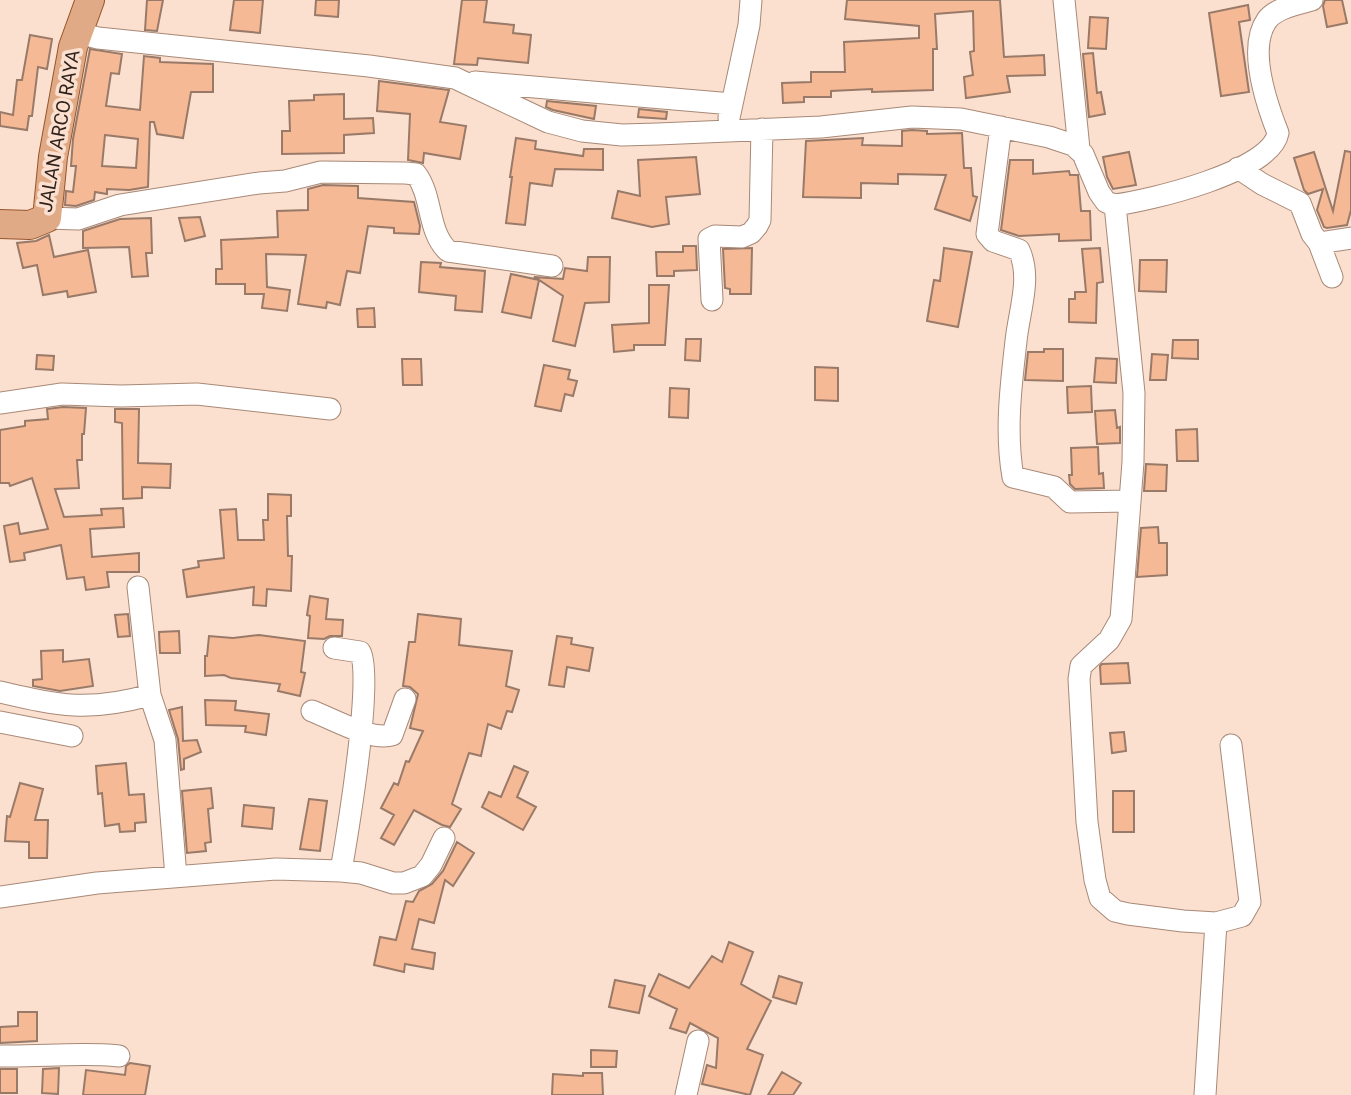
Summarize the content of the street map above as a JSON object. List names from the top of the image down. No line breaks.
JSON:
{"streets":{"main road":["JALAN ARCO RAYA"]}}
